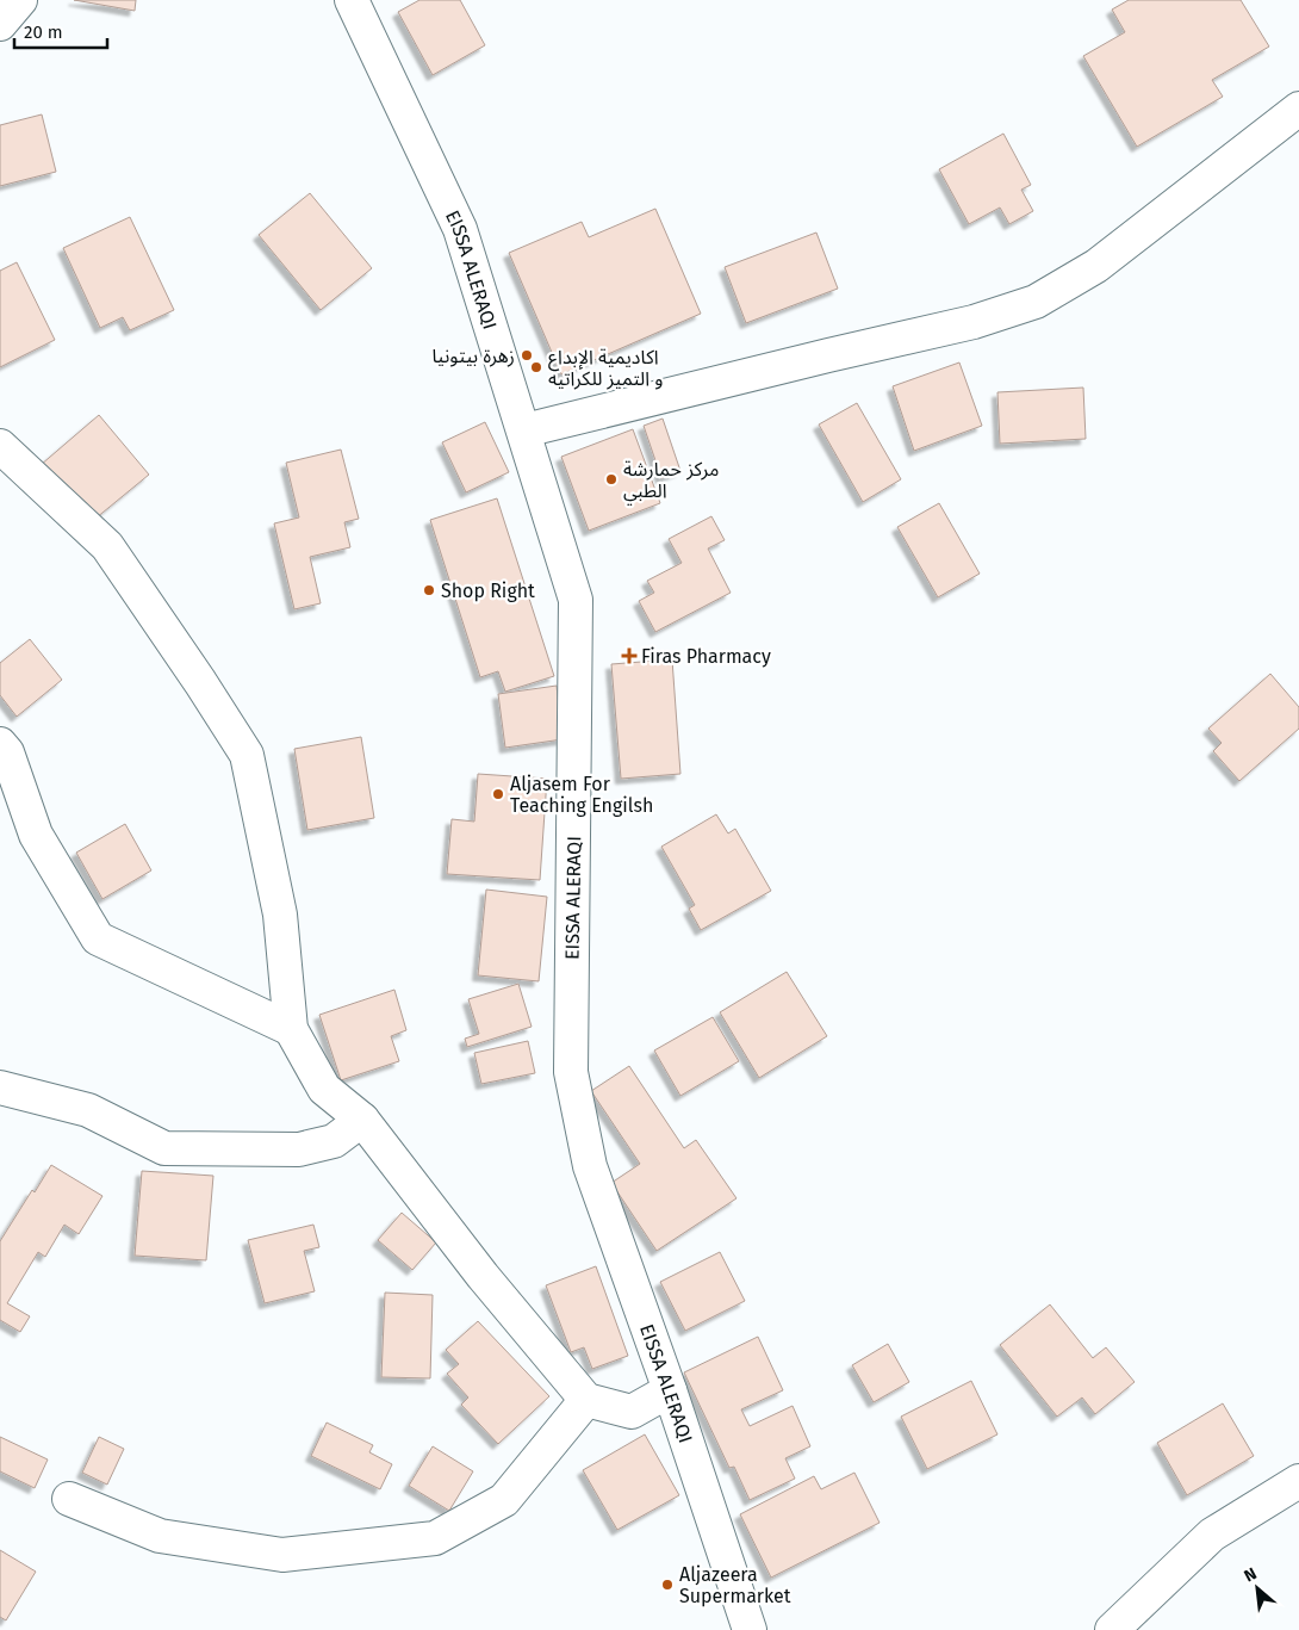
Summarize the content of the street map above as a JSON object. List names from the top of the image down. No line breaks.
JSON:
{"streets":{"street":["EISSA ALERAQI"]},"places":{"other":["زهرة بيتونيا","اكاديمية الإبداع و التميز للكراتيه","مركز حمارشة الطبي","Shop Right","Aljasem For Teaching Engilsh","Aljazeera Supermarket"],"health":["Firas Pharmacy"]},"scale_bar":"20 m","north":"top left"}
